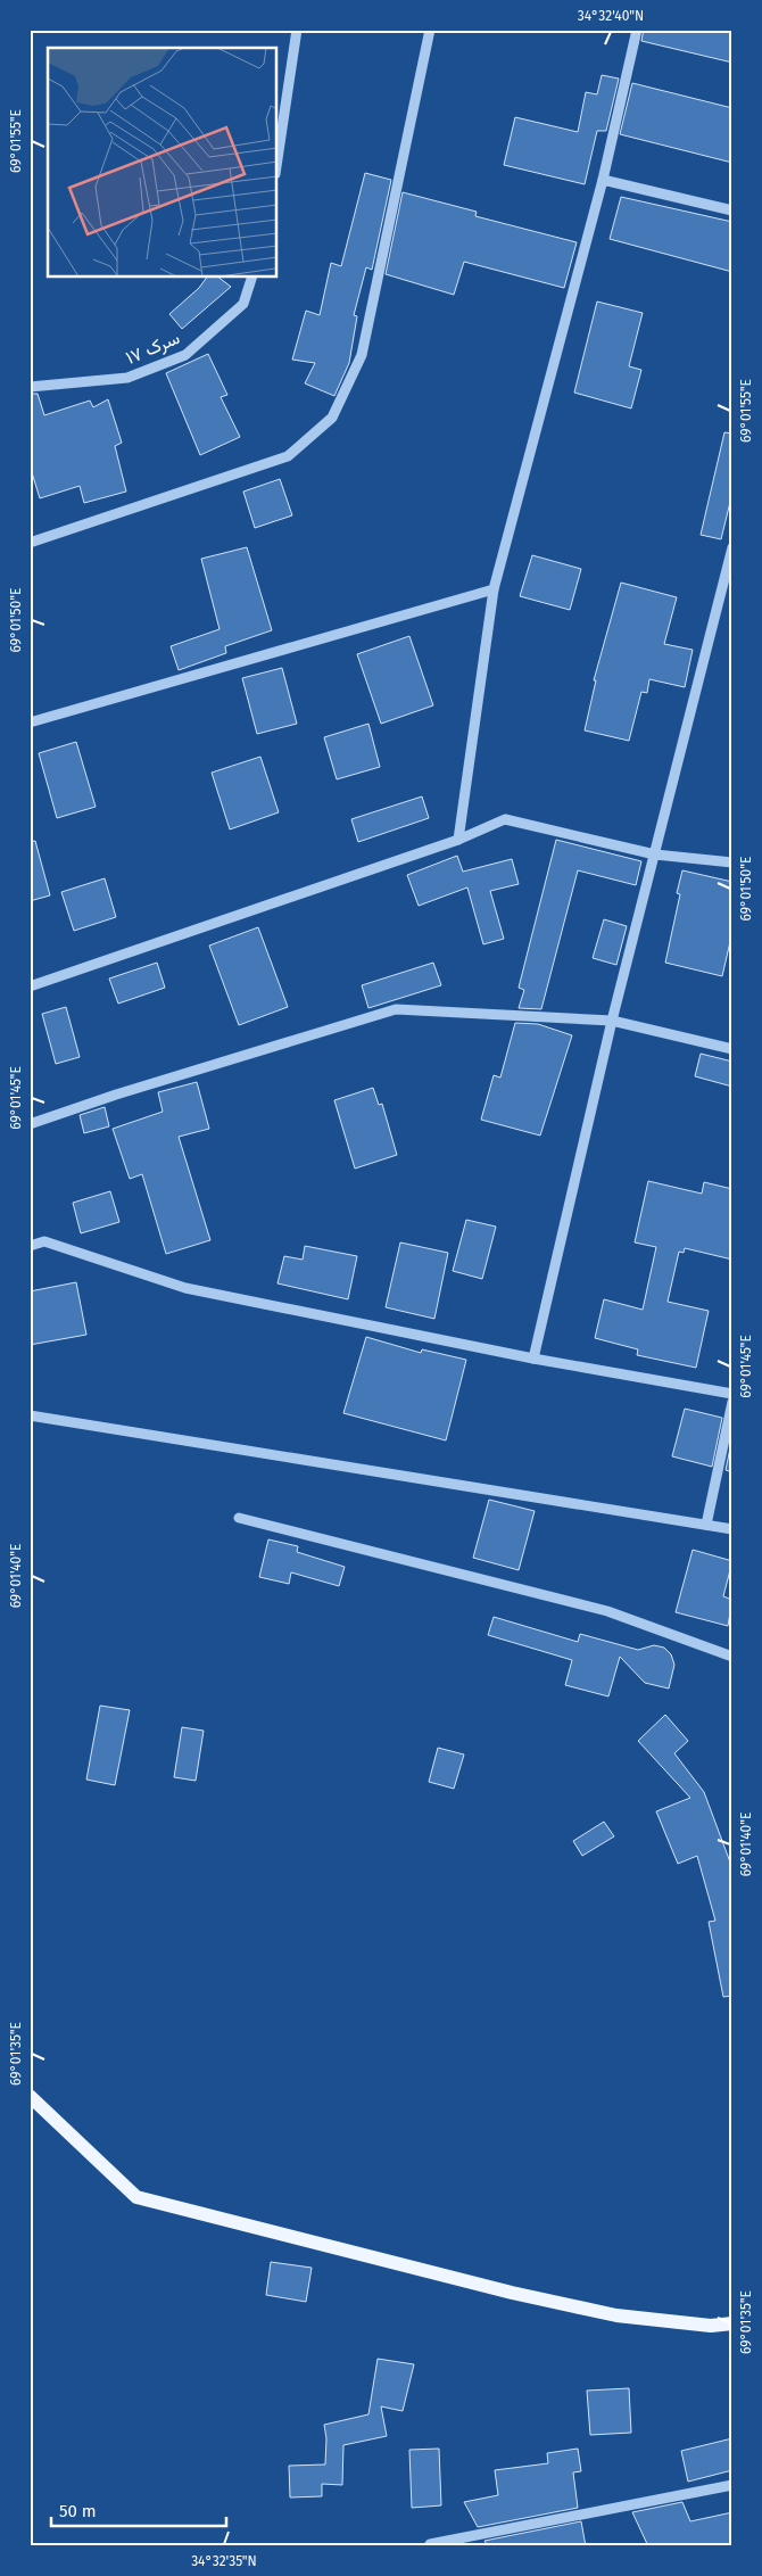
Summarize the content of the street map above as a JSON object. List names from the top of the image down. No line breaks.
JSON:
{"streets":{"street":["سرک ۱۷"]},"scale_bar":"50 m","coordinates":["34°32'40\"N","69°01'55\"E","69°01'50\"E","69°01'45\"E","69°01'40\"E","69°01'35\"E","34°32'35\"N"]}
